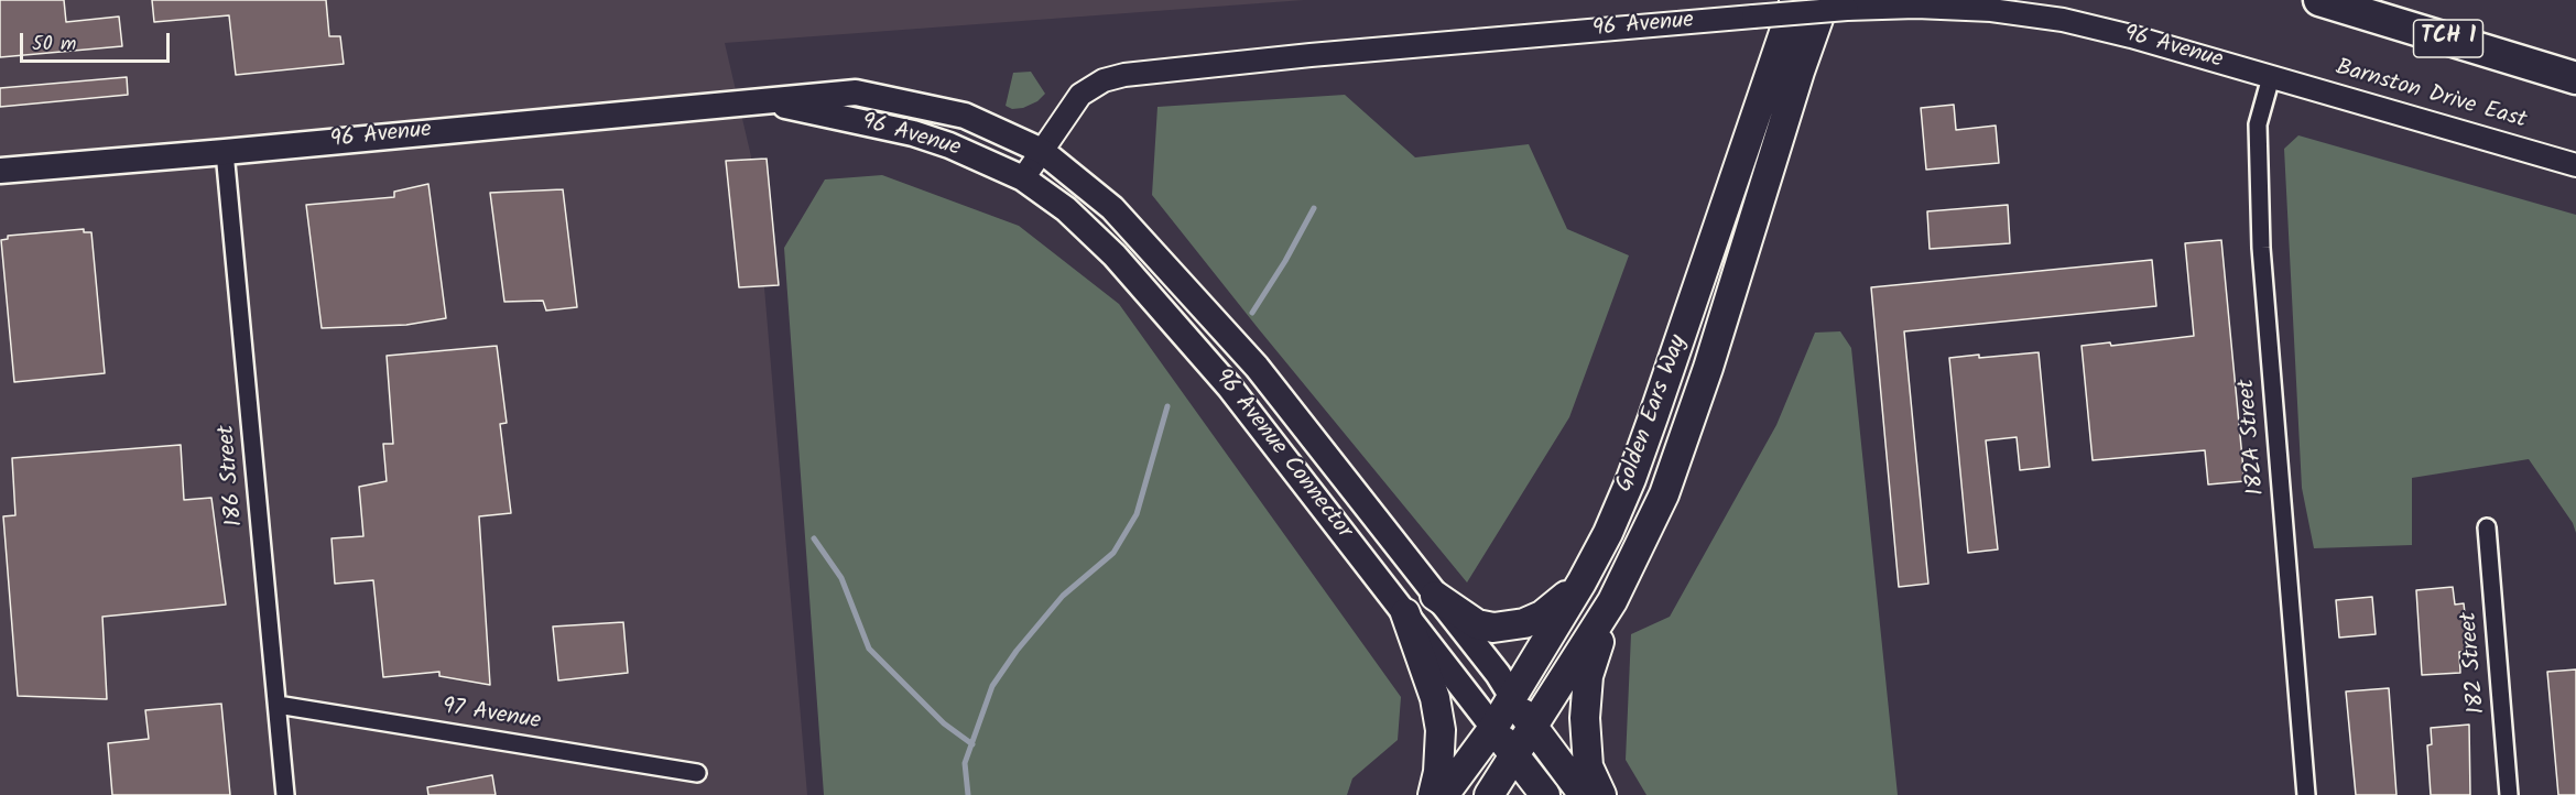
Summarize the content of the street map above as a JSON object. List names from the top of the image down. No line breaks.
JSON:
{"streets":{"highway":["TCH 1"],"main road":["96 Avenue","Golden Ears Way","96 Avenue Connector"],"street":["Barnston Drive East","182A Street","186 Street","182 Street","97 Avenue"]},"crossings":[["96 Avenue","Barnston Drive East"],["96 Avenue","Golden Ears Way"],["96 Avenue","182A Street"],["96 Avenue","96 Avenue Connector"],["96 Avenue","186 Street"],["Barnston Drive East","182A Street"],["Golden Ears Way","96 Avenue Connector"],["186 Street","97 Avenue"]],"scale_bar":"50 m"}
